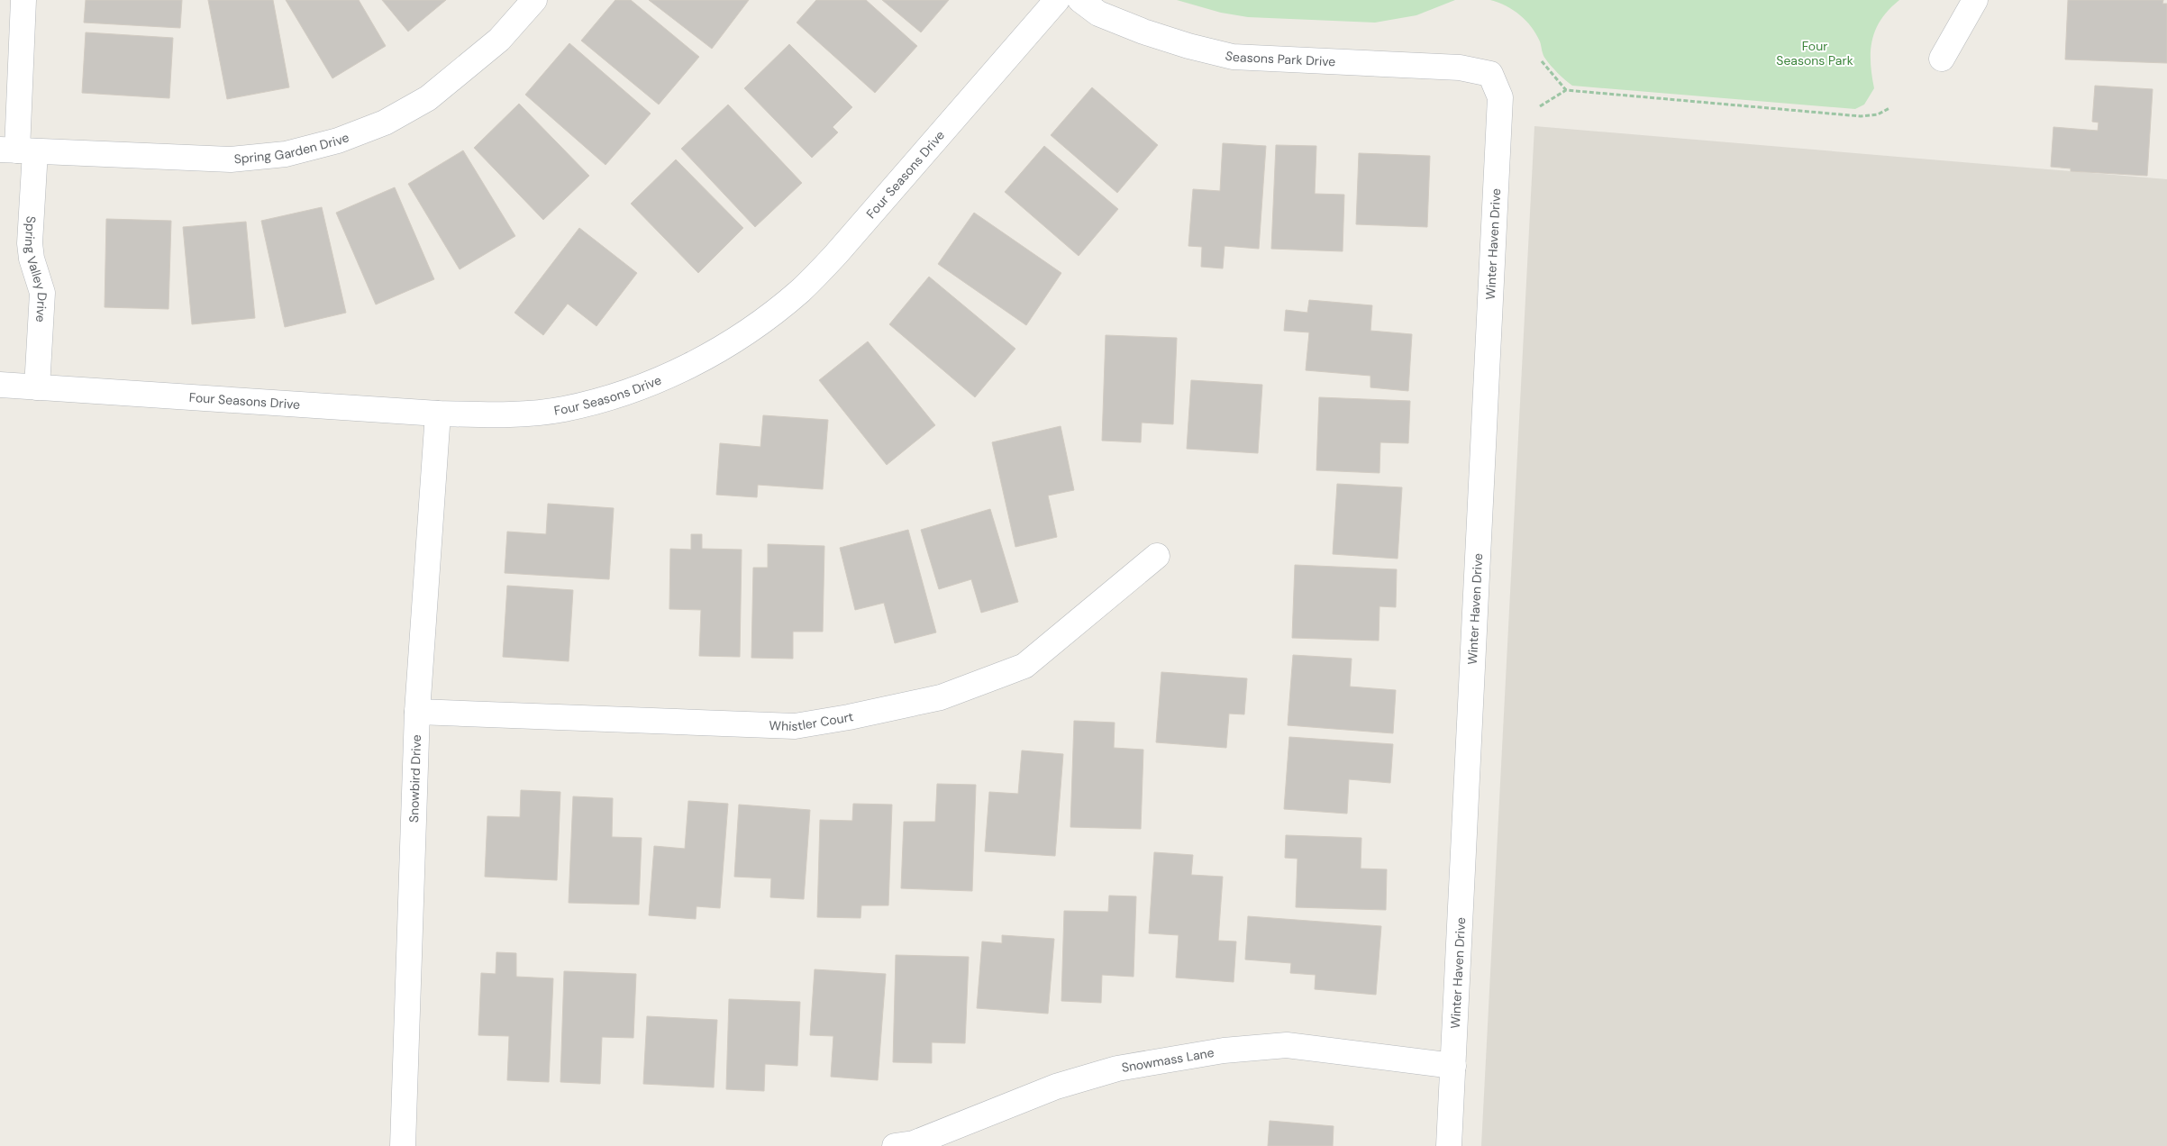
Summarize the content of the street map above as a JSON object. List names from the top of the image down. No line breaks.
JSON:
{"streets":{"street":["Seasons Park Drive","Spring Garden Drive","Four Seasons Drive","Winter Haven Drive","Spring Valley Drive","Whistler Court","Snowbird Drive","Snowmass Lane"]},"crossings":[["Seasons Park Drive","Winter Haven Drive"],["Spring Garden Drive","Spring Valley Drive"],["Four Seasons Drive","Spring Valley Drive"],["Four Seasons Drive","Snowbird Drive"],["Winter Haven Drive","Snowmass Lane"],["Whistler Court","Snowbird Drive"]],"parks":["Four Seasons Park"]}
